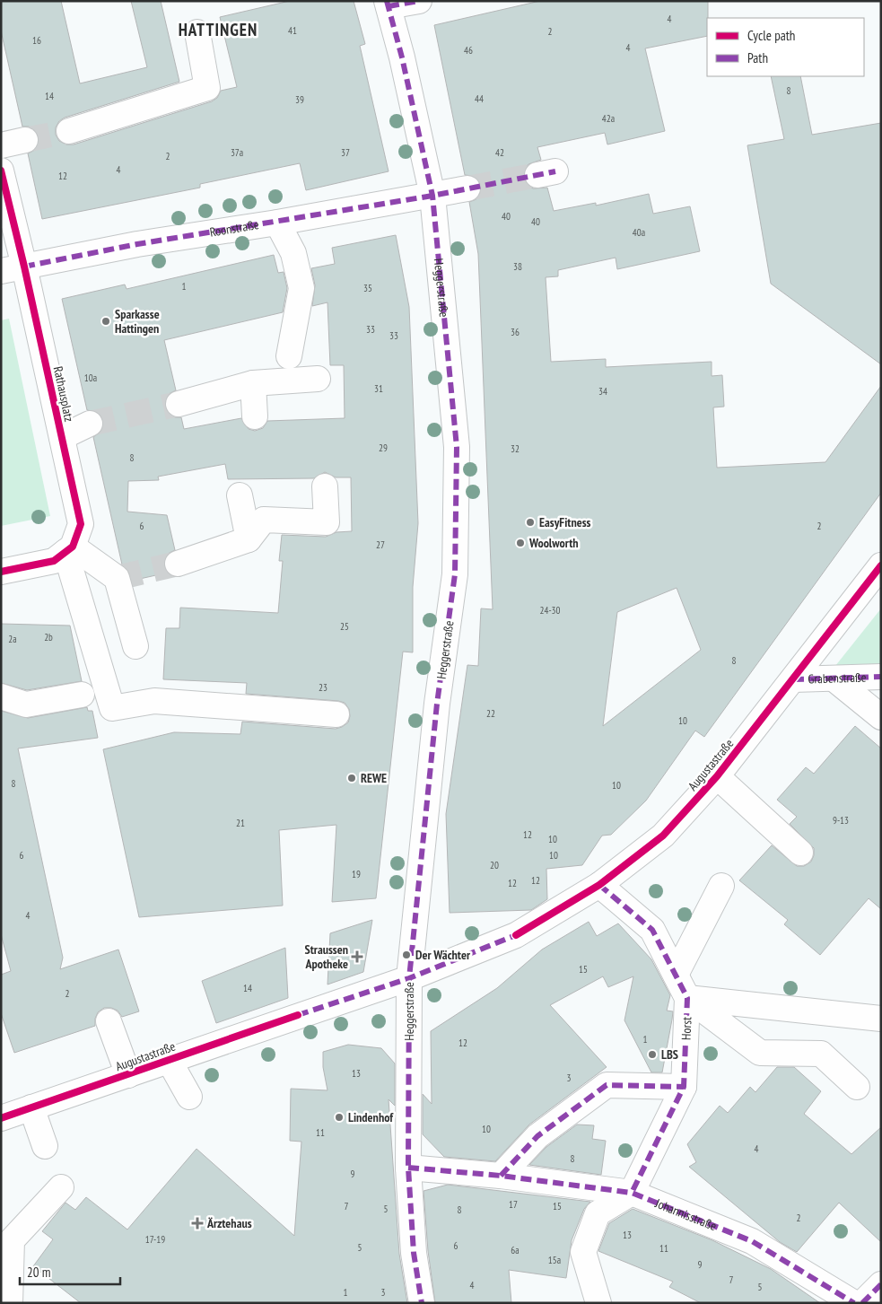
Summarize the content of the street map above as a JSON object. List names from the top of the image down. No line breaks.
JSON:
{"streets":{"street":["Roonstraße","Heggerstraße","Rathausplatz","Grabenstraße","Augustastraße","Horst","Johannisstraße"]},"crossings":[["Roonstraße","Heggerstraße"],["Roonstraße","Rathausplatz"],["Heggerstraße","Augustastraße"],["Heggerstraße","Johannisstraße"],["Grabenstraße","Augustastraße"],["Augustastraße","Horst"],["Horst","Johannisstraße"]],"districts":["HATTINGEN"],"places":{"other":["Sparkasse Hattingen","EasyFitness","Woolworth","REWE","Der Wächter","LBS","Lindenhof"],"health":["Straussen Apotheke","Ärztehaus"]},"house_numbers":["4","41","2","16","4","46","8","14","44","39","42a","37a","37","42","2","4","12","40","40","40a","38","1","35","33","36","33","10a","31","34","29","32","8","6","2","27","24-30","25","2b","2a","8","23","22","10","8","10","9-13","21","12","10","6","10","20","19","12","12","4","15","14","2","1","12","13","3","10","11","4","8","9","17","7","15","5","8","2","13","17-19","6","5","11","6a","15a","9","7","4","5","1","3"],"legend":["Cycle path","Path"],"scale_bar":"20 m"}
